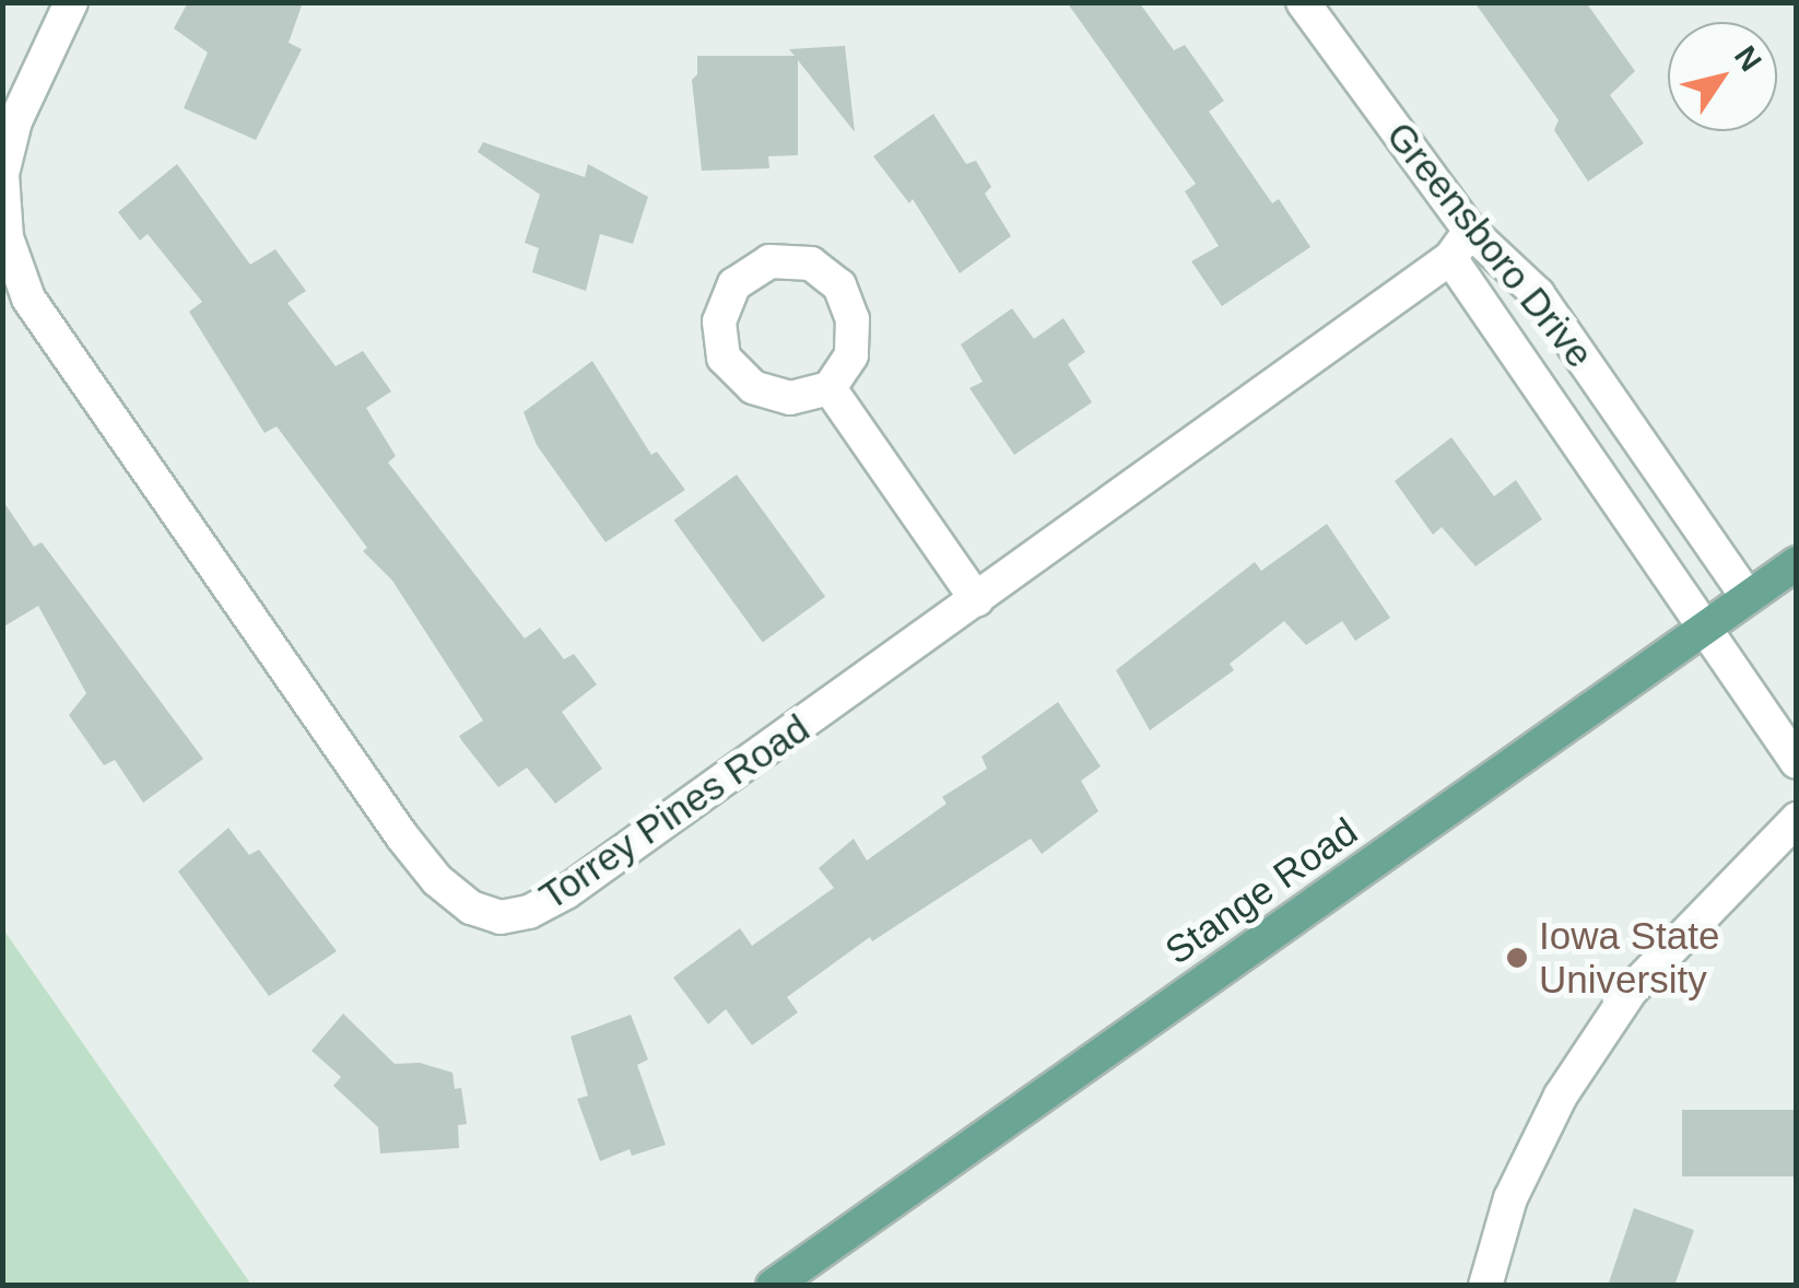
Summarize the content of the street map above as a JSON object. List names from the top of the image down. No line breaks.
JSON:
{"streets":{"main road":["Stange Road"],"street":["Greensboro Drive","Torrey Pines Road"]},"crossings":[["Greensboro Drive","Torrey Pines Road"],["Greensboro Drive","Stange Road"]],"places":["Iowa State University"],"north":"top right"}
